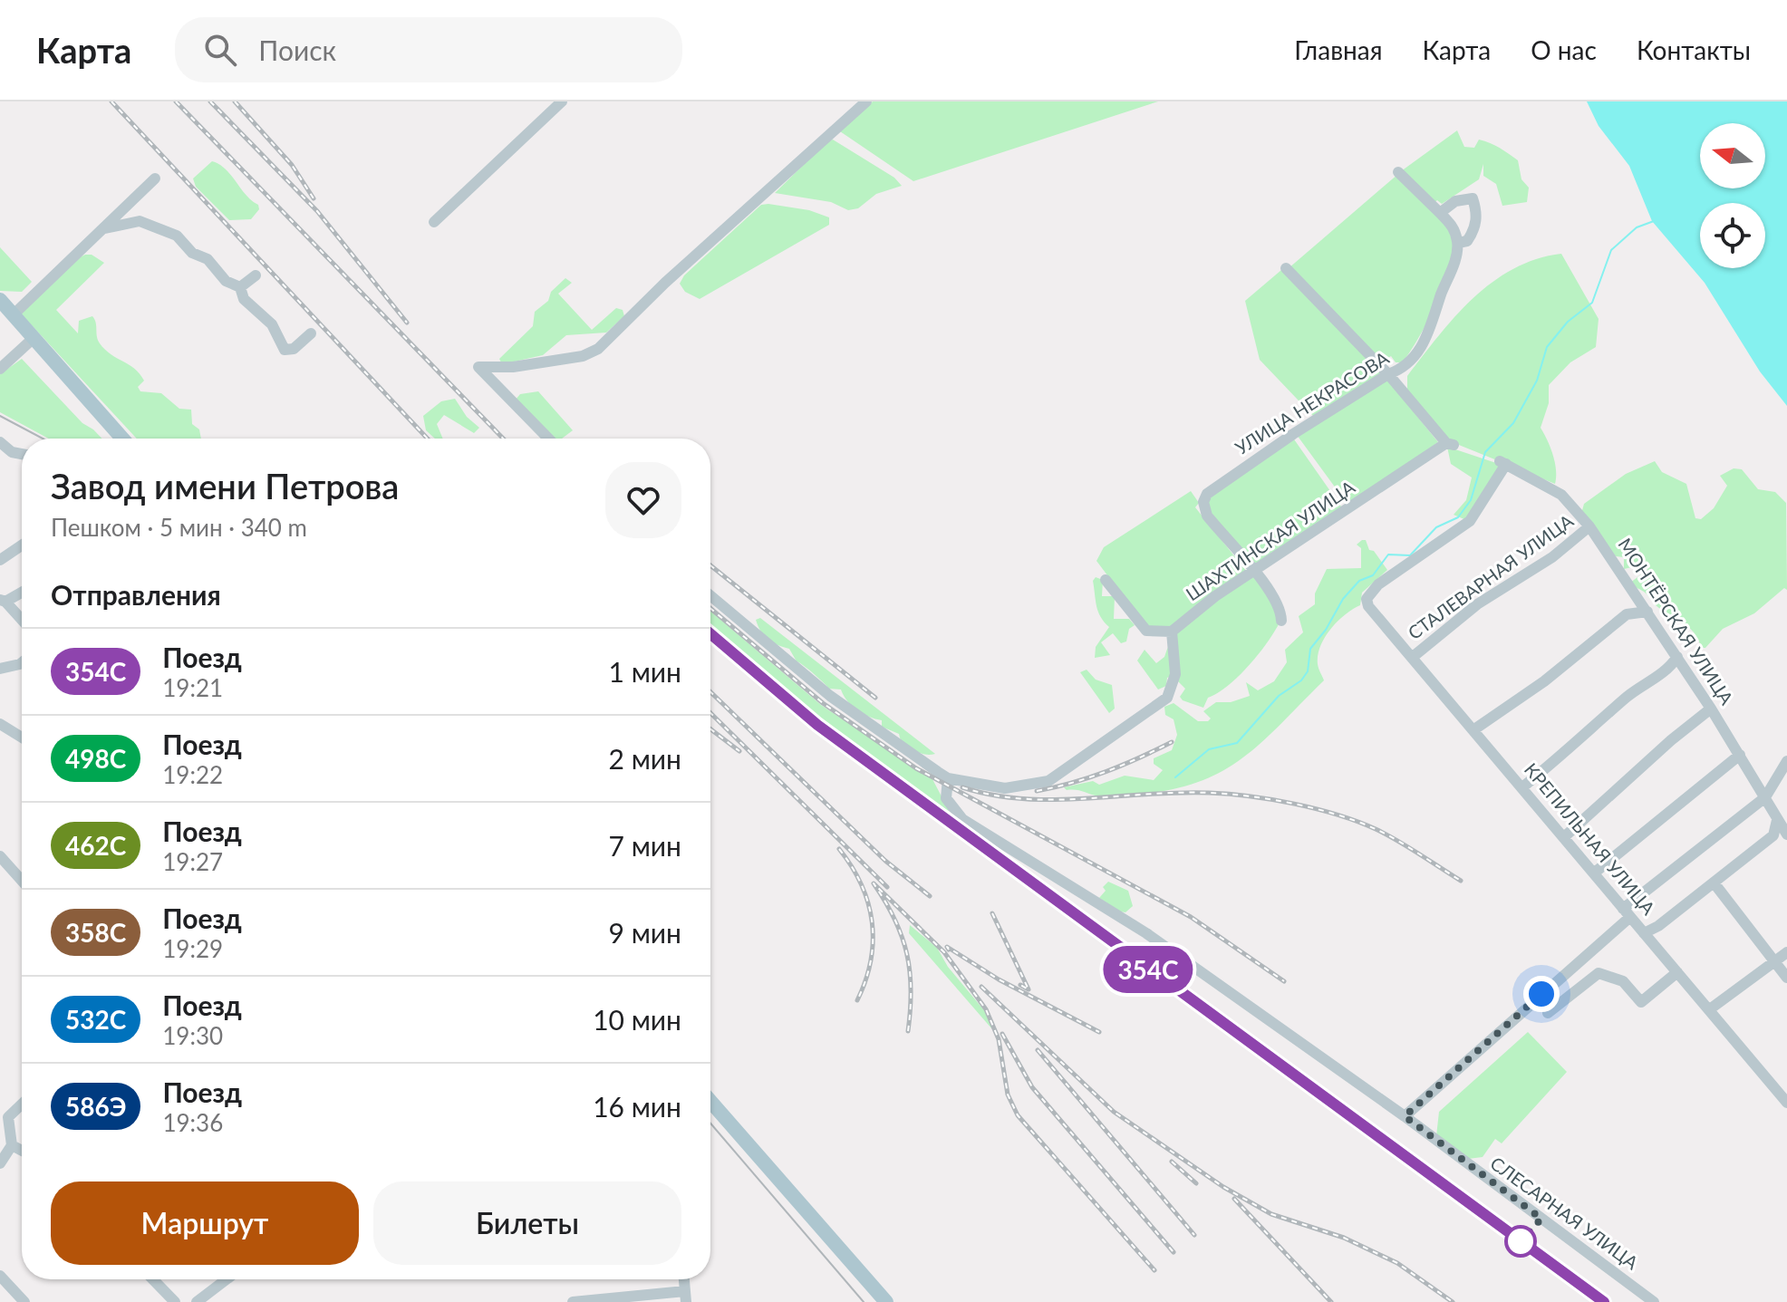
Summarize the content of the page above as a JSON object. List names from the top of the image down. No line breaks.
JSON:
{"streets":{"street":["УЛИЦА НЕКРАСОВА","ШАХТИНСКАЯ УЛИЦА","СТАЛЕВАРНАЯ УЛИЦА","МОНТЁРСКАЯ УЛИЦА","КРЕПИЛЬНАЯ УЛИЦА","СЛЕСАРНАЯ УЛИЦА"]},"crossings":[["УЛИЦА НЕКРАСОВА","ШАХТИНСКАЯ УЛИЦА"],["СТАЛЕВАРНАЯ УЛИЦА","МОНТЁРСКАЯ УЛИЦА"],["СТАЛЕВАРНАЯ УЛИЦА","КРЕПИЛЬНАЯ УЛИЦА"],["МОНТЁРСКАЯ УЛИЦА","КРЕПИЛЬНАЯ УЛИЦА"]],"north":"left","page":{"header":"Карта","search":"Поиск","nav":["Главная","Карта","О нас","Контакты"],"on_map":"354С","heading":[["Завод имени Петрова","Пешком · 5 мин · 340 m"],"Отправления"],"list":[{"mark":"354С","name":"Поезд","note":"19:21","value":"1 мин"},{"mark":"498С","name":"Поезд","note":"19:22","value":"2 мин"},{"mark":"462С","name":"Поезд","note":"19:27","value":"7 мин"},{"mark":"358С","name":"Поезд","note":"19:29","value":"9 мин"},{"mark":"532С","name":"Поезд","note":"19:30","value":"10 мин"},{"mark":"586Э","name":"Поезд","note":"19:36","value":"16 мин"}],"buttons":["Маршрут","Билеты"]}}
